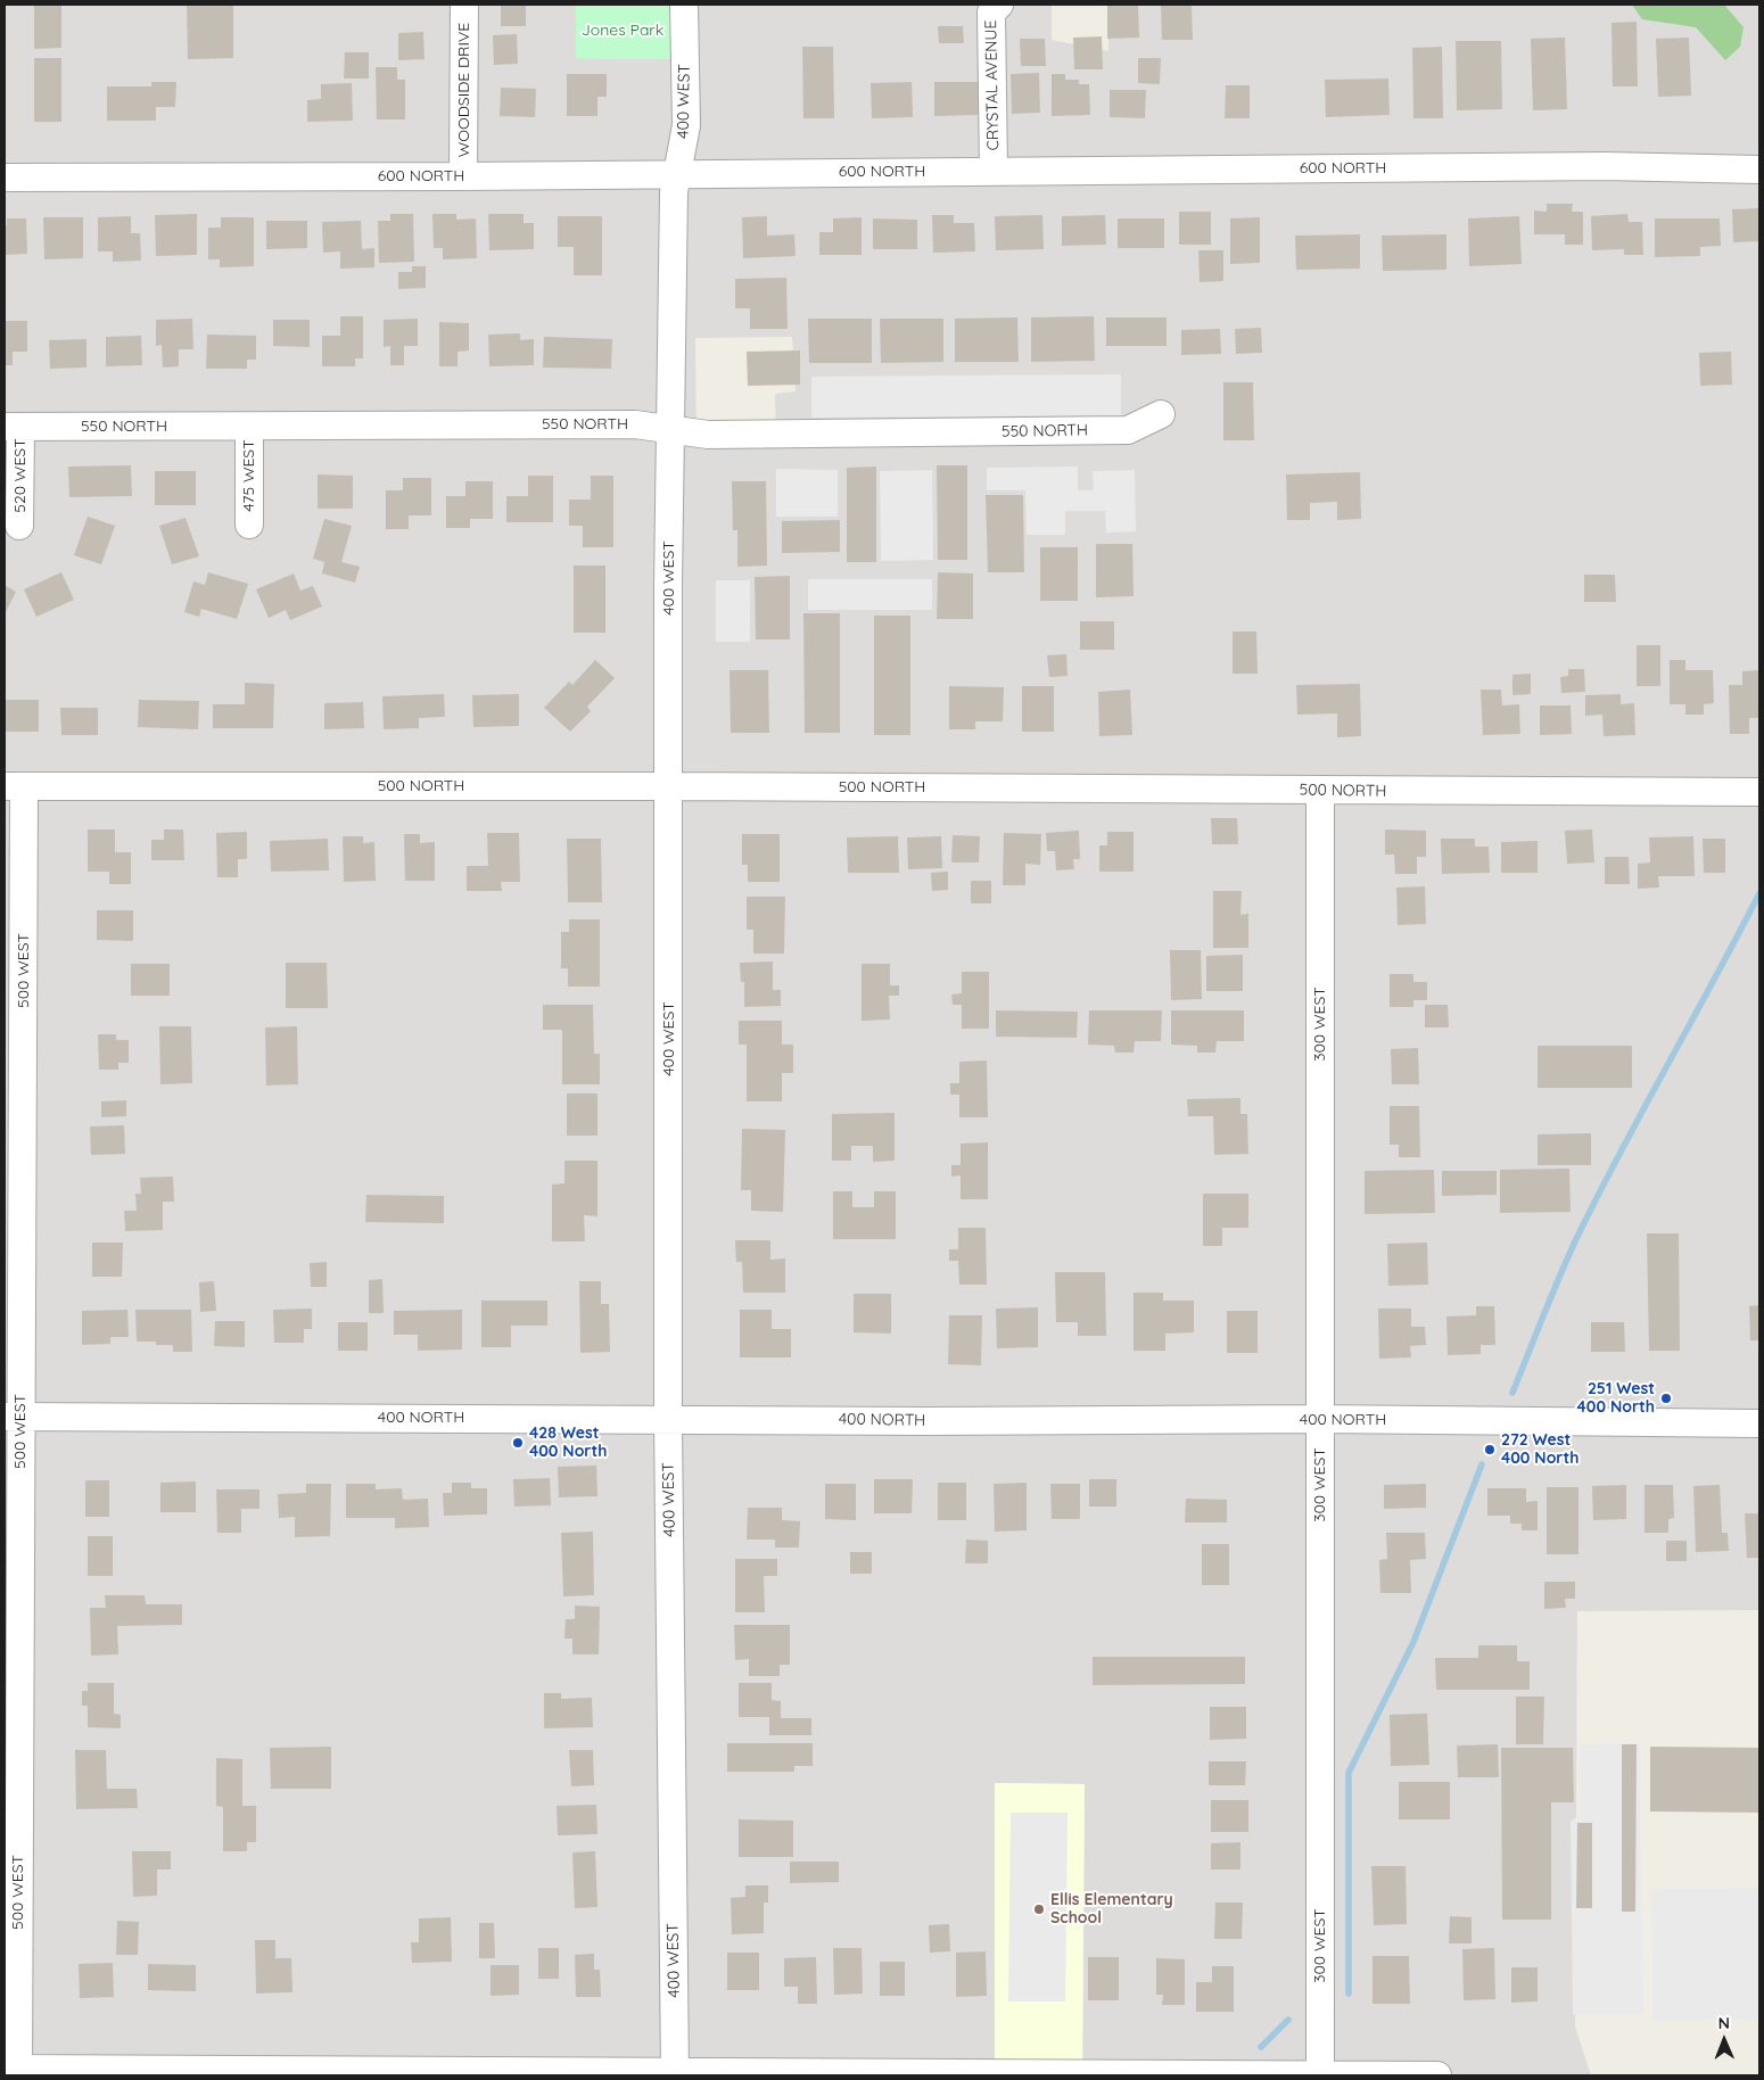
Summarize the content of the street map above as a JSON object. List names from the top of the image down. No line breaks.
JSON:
{"streets":{"street":["CRYSTAL AVENUE","WOODSIDE DRIVE","400 WEST","600 NORTH","550 NORTH","520 WEST","475 WEST","500 NORTH","500 WEST","300 WEST","400 NORTH"]},"crossings":[["CRYSTAL AVENUE","600 NORTH"],["WOODSIDE DRIVE","600 NORTH"],["400 WEST","600 NORTH"],["400 WEST","550 NORTH"],["400 WEST","500 NORTH"],["400 WEST","400 NORTH"],["550 NORTH","520 WEST"],["550 NORTH","475 WEST"],["500 NORTH","500 WEST"],["500 NORTH","300 WEST"],["500 WEST","400 NORTH"],["300 WEST","400 NORTH"]],"parks":["Jones Park"],"places":["251 West 400 North","428 West 400 North","272 West 400 North","Ellis Elementary School"],"north":"top"}
